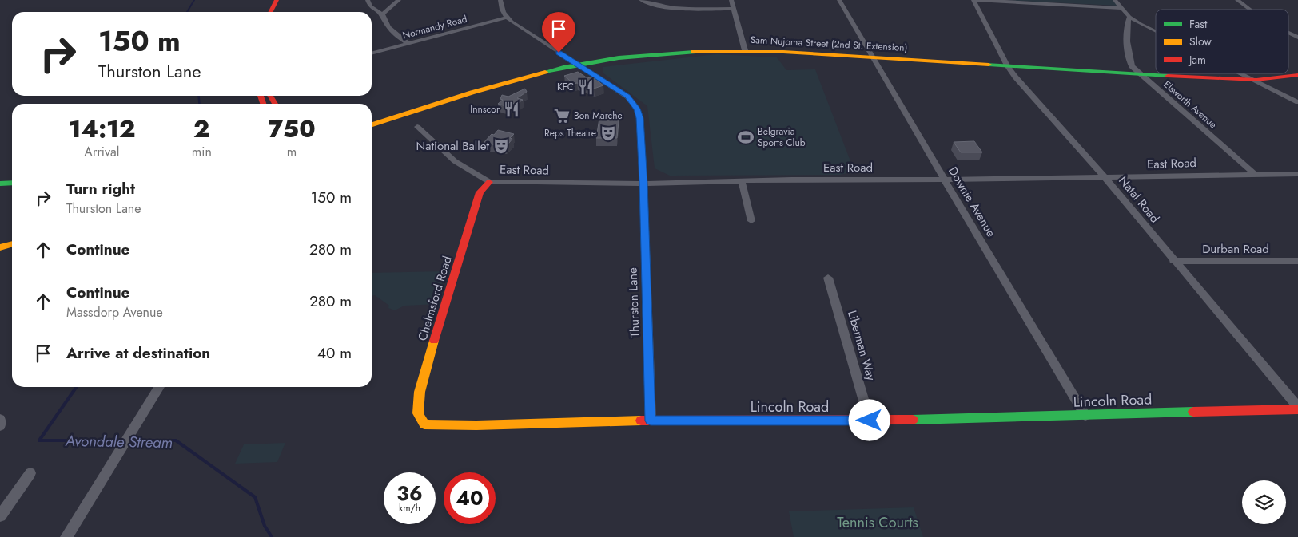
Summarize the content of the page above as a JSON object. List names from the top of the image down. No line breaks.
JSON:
{"streets":{"main road":["Sam Nujoma Street (2nd St. Extension)","Chelmsford Road","Lincoln Road"],"street":["Normandy Road","Elsworth Avenue","East Road","Natal Road","Downie Avenue","Durban Road","Thurston Lane","Liberman Way"]},"crossings":[["Normandy Road","Thurston Lane"],["Sam Nujoma Street (2nd St. Extension)","Elsworth Avenue"],["Sam Nujoma Street (2nd St. Extension)","Natal Road"],["Sam Nujoma Street (2nd St. Extension)","Downie Avenue"],["Sam Nujoma Street (2nd St. Extension)","Thurston Lane"],["Elsworth Avenue","East Road"],["East Road","Natal Road"],["East Road","Downie Avenue"],["East Road","Chelmsford Road"],["East Road","Thurston Lane"],["Natal Road","Durban Road"],["Natal Road","Lincoln Road"],["Downie Avenue","Lincoln Road"],["Chelmsford Road","Lincoln Road"],["Thurston Lane","Lincoln Road"],["Liberman Way","Lincoln Road"]],"water":["Avondale Stream"],"parks":["Tennis Courts"],"places":{"restaurant":["KFC","Innscor"],"supermarket":["Bon Marche"],"theatre":["Reps Theatre","National Ballet"],"sports":["Belgravia Sports Club"]},"legend":["Fast","Slow","Jam"],"page":{"turn":["150 m","Thurston Lane"],"eta":["14:12","Arrival","2","min","750","m"],"list":[{"name":"Turn right","note":"Thurston Lane","value":"150 m"},{"name":"Continue","value":"280 m"},{"name":"Continue","note":"Massdorp Avenue","value":"280 m"},{"name":"Arrive at destination","value":"40 m"}],"speed":"36 km/h","limit":"40"}}
